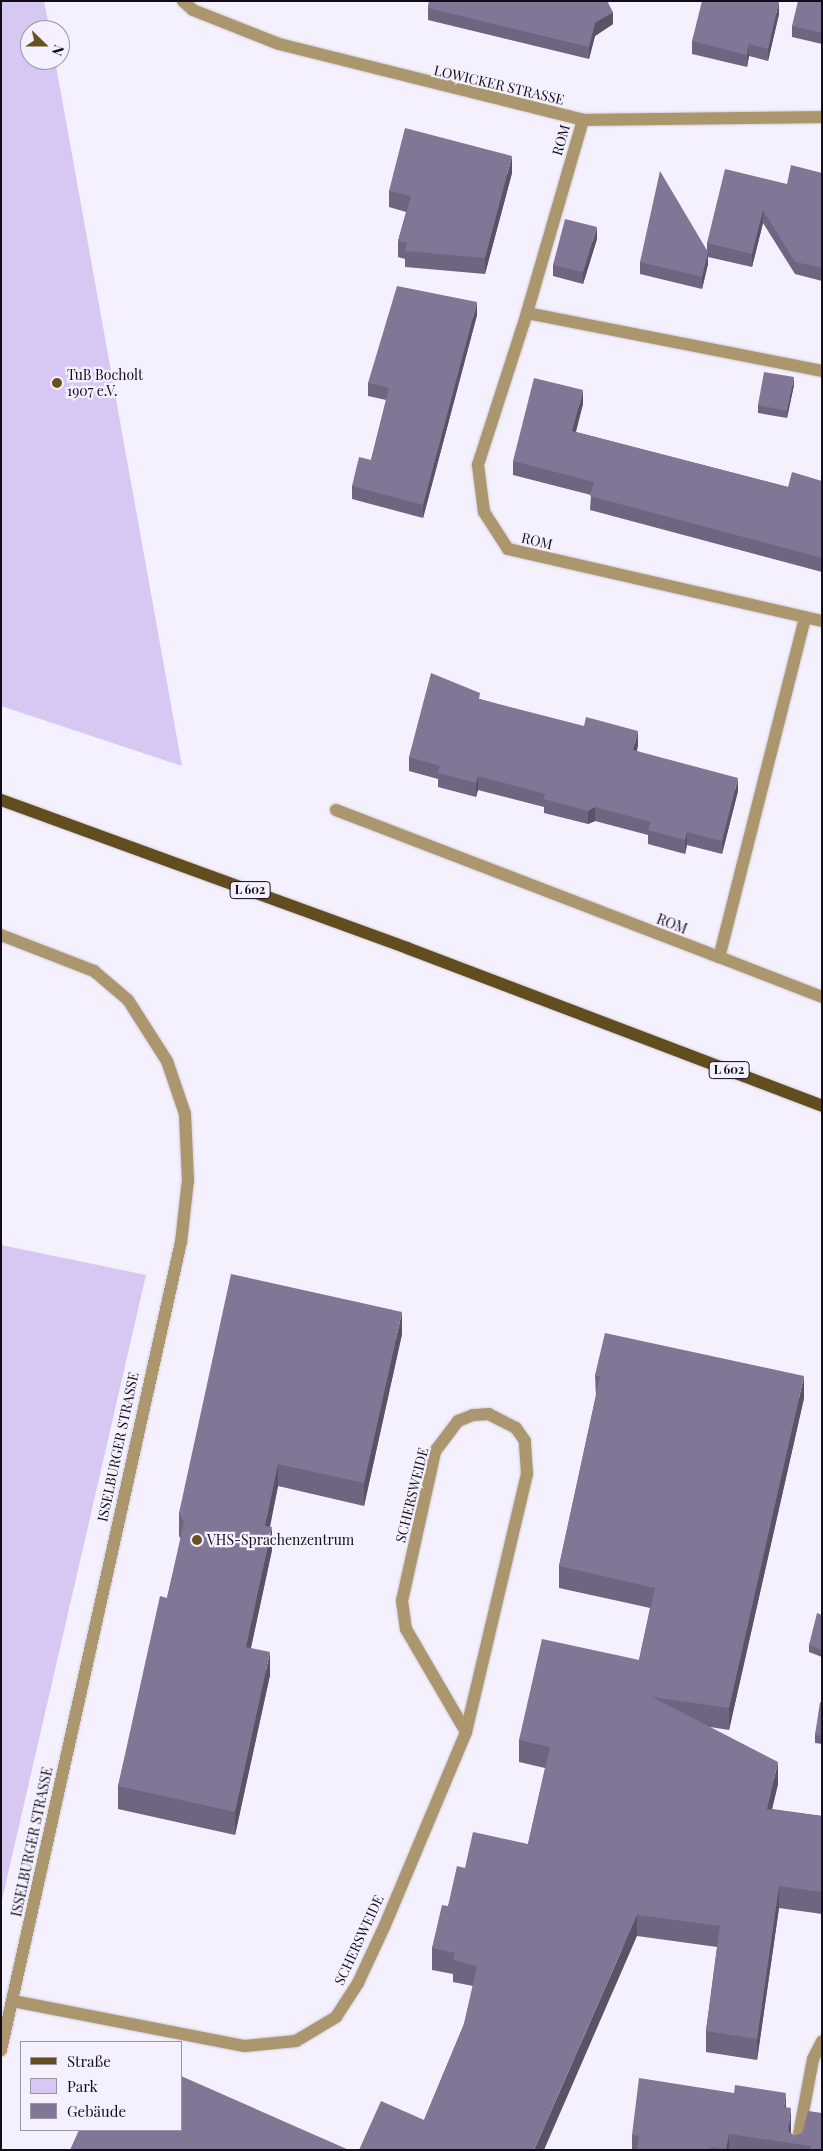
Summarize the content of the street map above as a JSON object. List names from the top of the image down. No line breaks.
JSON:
{"streets":{"main road":["L 602"],"street":["LOWICKER STRASSE","ROM","ISSELBURGER STRASSE","SCHERSWEIDE"]},"crossings":[["LOWICKER STRASSE","ROM"],["ISSELBURGER STRASSE","SCHERSWEIDE"]],"places":["TuB Bocholt 1907 e.V.","VHS-Sprachenzentrum"],"legend":["Straße","Park","Gebäude"],"north":"right"}
